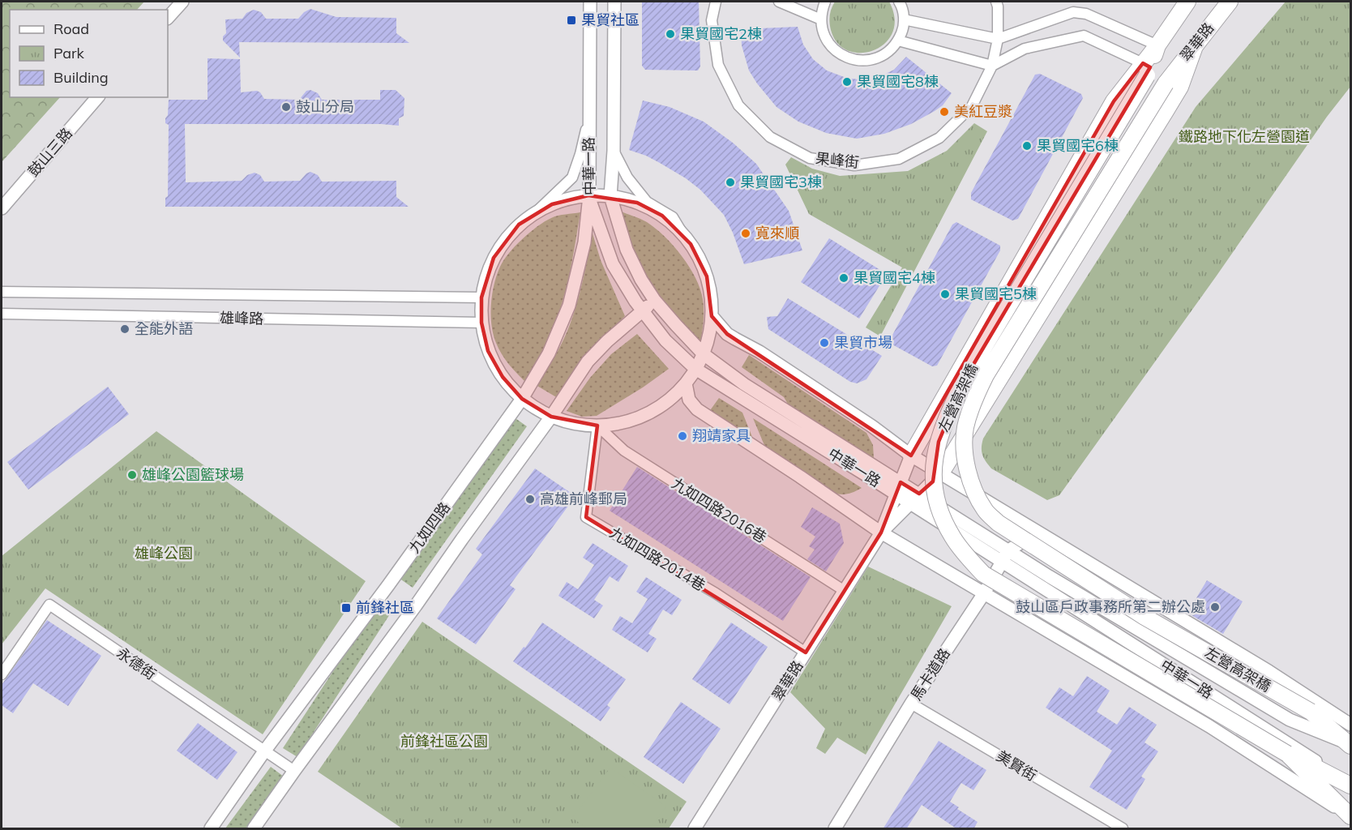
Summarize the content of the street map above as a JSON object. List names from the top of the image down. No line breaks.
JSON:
{"streets":{"main road":["翠華路","中華一路","左營高架橋"],"street":["鼓山三路","果峰街","雄峰路","九如四路2016巷","九如四路","九如四路2014巷","永德街","馬卡道路","美賢街"]},"crossings":[["翠華路","中華一路"],["翠華路","左營高架橋"],["翠華路","九如四路2016巷"],["翠華路","九如四路2014巷"],["中華一路","左營高架橋"],["中華一路","九如四路"],["中華一路","馬卡道路"],["九如四路2016巷","九如四路2014巷"],["九如四路","永德街"],["馬卡道路","美賢街"]],"parks":["鐵路地下化左營園道","雄峰公園","前鋒社區公園"],"places":{"transit":["果貿社區","前鋒社區"],"other":["果貿國宅2棟","果貿國宅8棟","鼓山分局","美紅豆漿","果貿國宅6棟","果貿國宅3棟","寬來順","果貿國宅4棟","果貿國宅5棟","全能外語","果貿市場","翔靖家具","雄峰公園籃球場","高雄前峰郵局","鼓山區戶政事務所第二辦公處"]},"legend":["Road","Park","Building"]}
